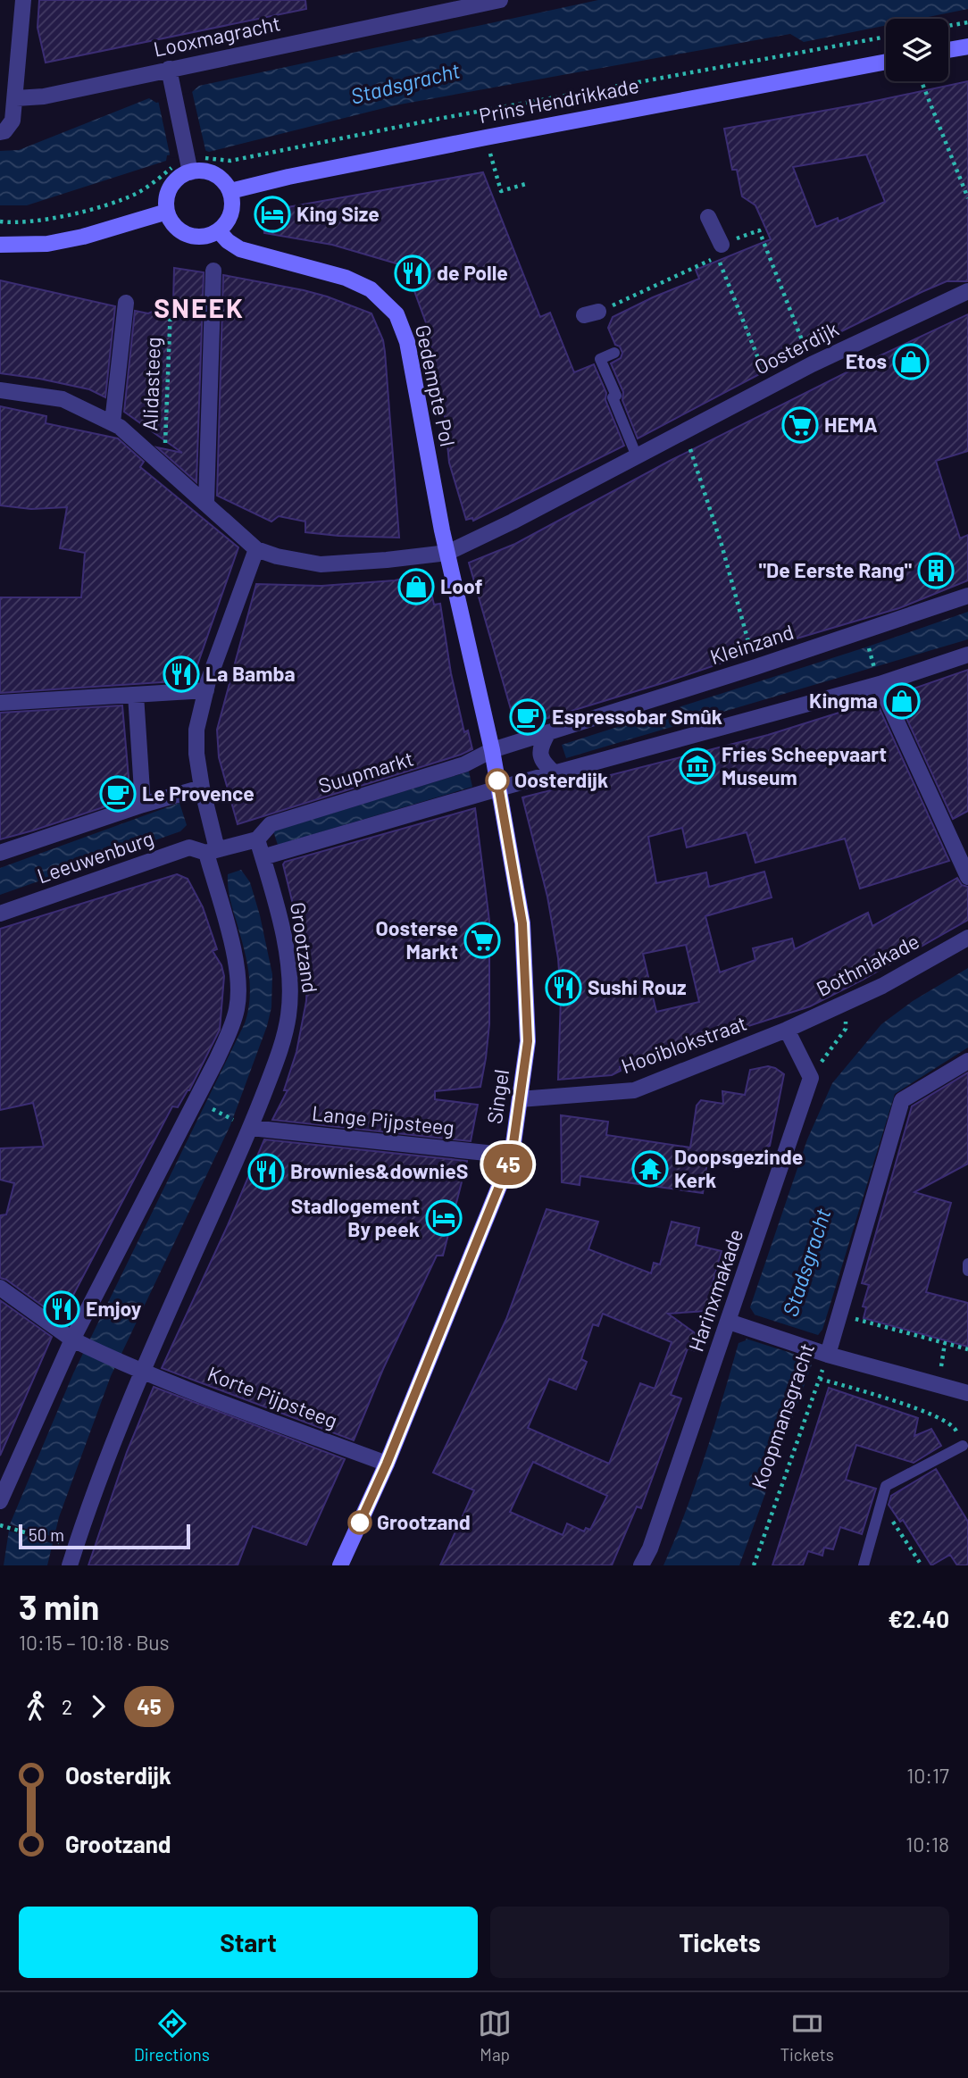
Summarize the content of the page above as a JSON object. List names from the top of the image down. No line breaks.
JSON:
{"streets":{"main road":["Prins Hendrikkade","Gedempte Pol","Singel"],"street":["Looxmagracht","Oosterdijk","Kleinzand","Suupmarkt","Leeuwenburg","Grootzand","Bothniakade","Hooiblokstraat","Lange Pijpsteeg","Harinxmakade","Korte Pijpsteeg","Koopmansgracht"],"path":["Alidasteeg"]},"crossings":[["Prins Hendrikkade","Gedempte Pol"],["Oosterdijk","Gedempte Pol"],["Gedempte Pol","Kleinzand"],["Gedempte Pol","Suupmarkt"],["Gedempte Pol","Singel"],["Kleinzand","Suupmarkt"],["Kleinzand","Singel"],["Suupmarkt","Leeuwenburg"],["Suupmarkt","Grootzand"],["Suupmarkt","Singel"],["Leeuwenburg","Grootzand"],["Grootzand","Lange Pijpsteeg"],["Grootzand","Korte Pijpsteeg"],["Bothniakade","Hooiblokstraat"],["Hooiblokstraat","Singel"],["Singel","Lange Pijpsteeg"],["Singel","Korte Pijpsteeg"]],"districts":["SNEEK"],"water":["Stadsgracht"],"places":{"hotel":["King Size","Stadlogement By peek"],"restaurant":["de Polle","La Bamba","Sushi Rouz","Brownies&downieS","Emjoy"],"shop":["Etos","Loof","Kingma"],"supermarket":["HEMA","Oosterse Markt"],"building":["\"De Eerste Rang\""],"cafe":["Espressobar Smûk","Le Provence"],"museum":["Fries Scheepvaart Museum"],"other":["Oosterdijk","Grootzand"],"temple":["Doopsgezinde Kerk"]},"lines":["bus line 45"],"scale_bar":"50 m","page":{"on_map":"45","scale":"50 m","heading":["3 min","10:15 – 10:18 · Bus","€2.40"],"legs":["2","45"],"list":[{"name":"Oosterdijk","value":"10:17"},{"name":"Grootzand","value":"10:18"}],"buttons":["Start","Tickets"],"tabs":["Directions","Map","Tickets"]}}
